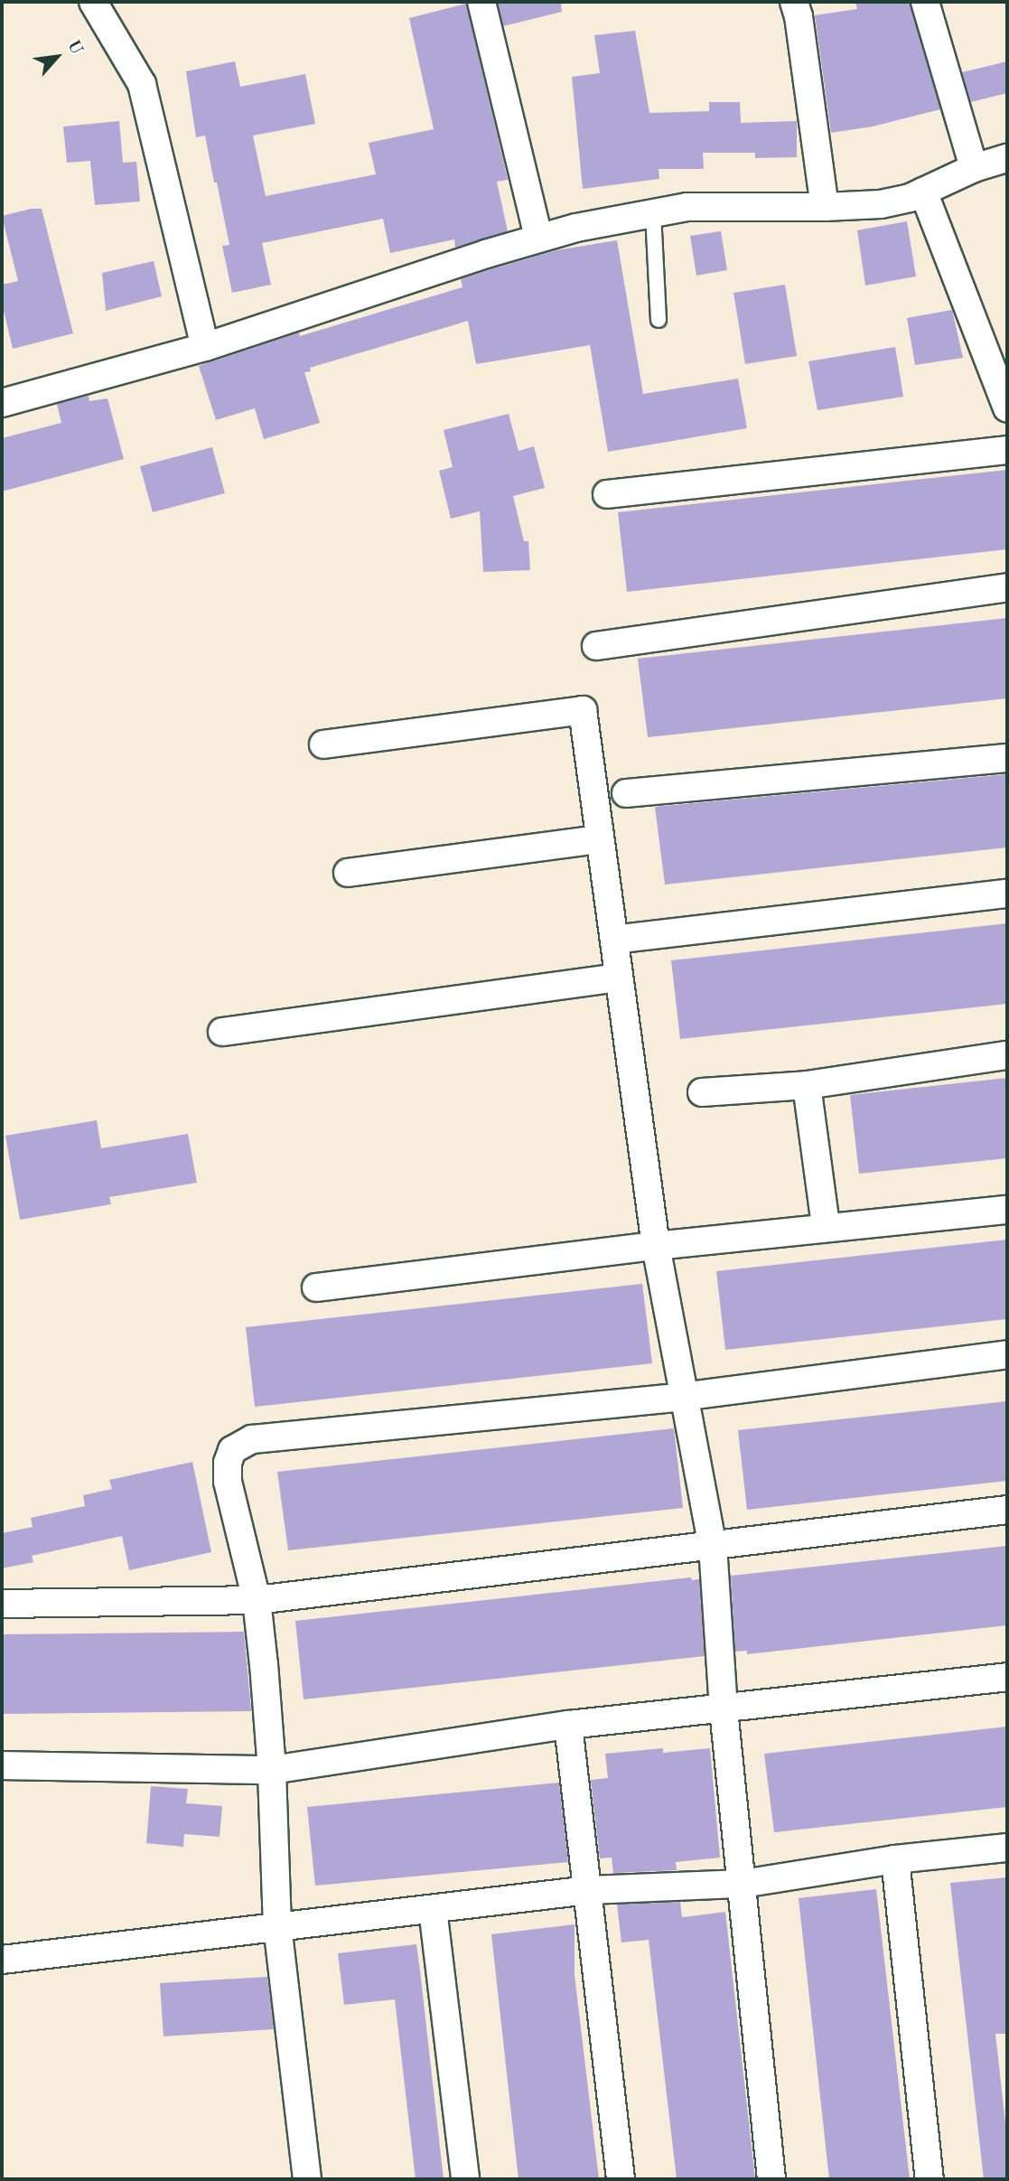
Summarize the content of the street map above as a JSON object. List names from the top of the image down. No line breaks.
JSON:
{"north":"top right"}
